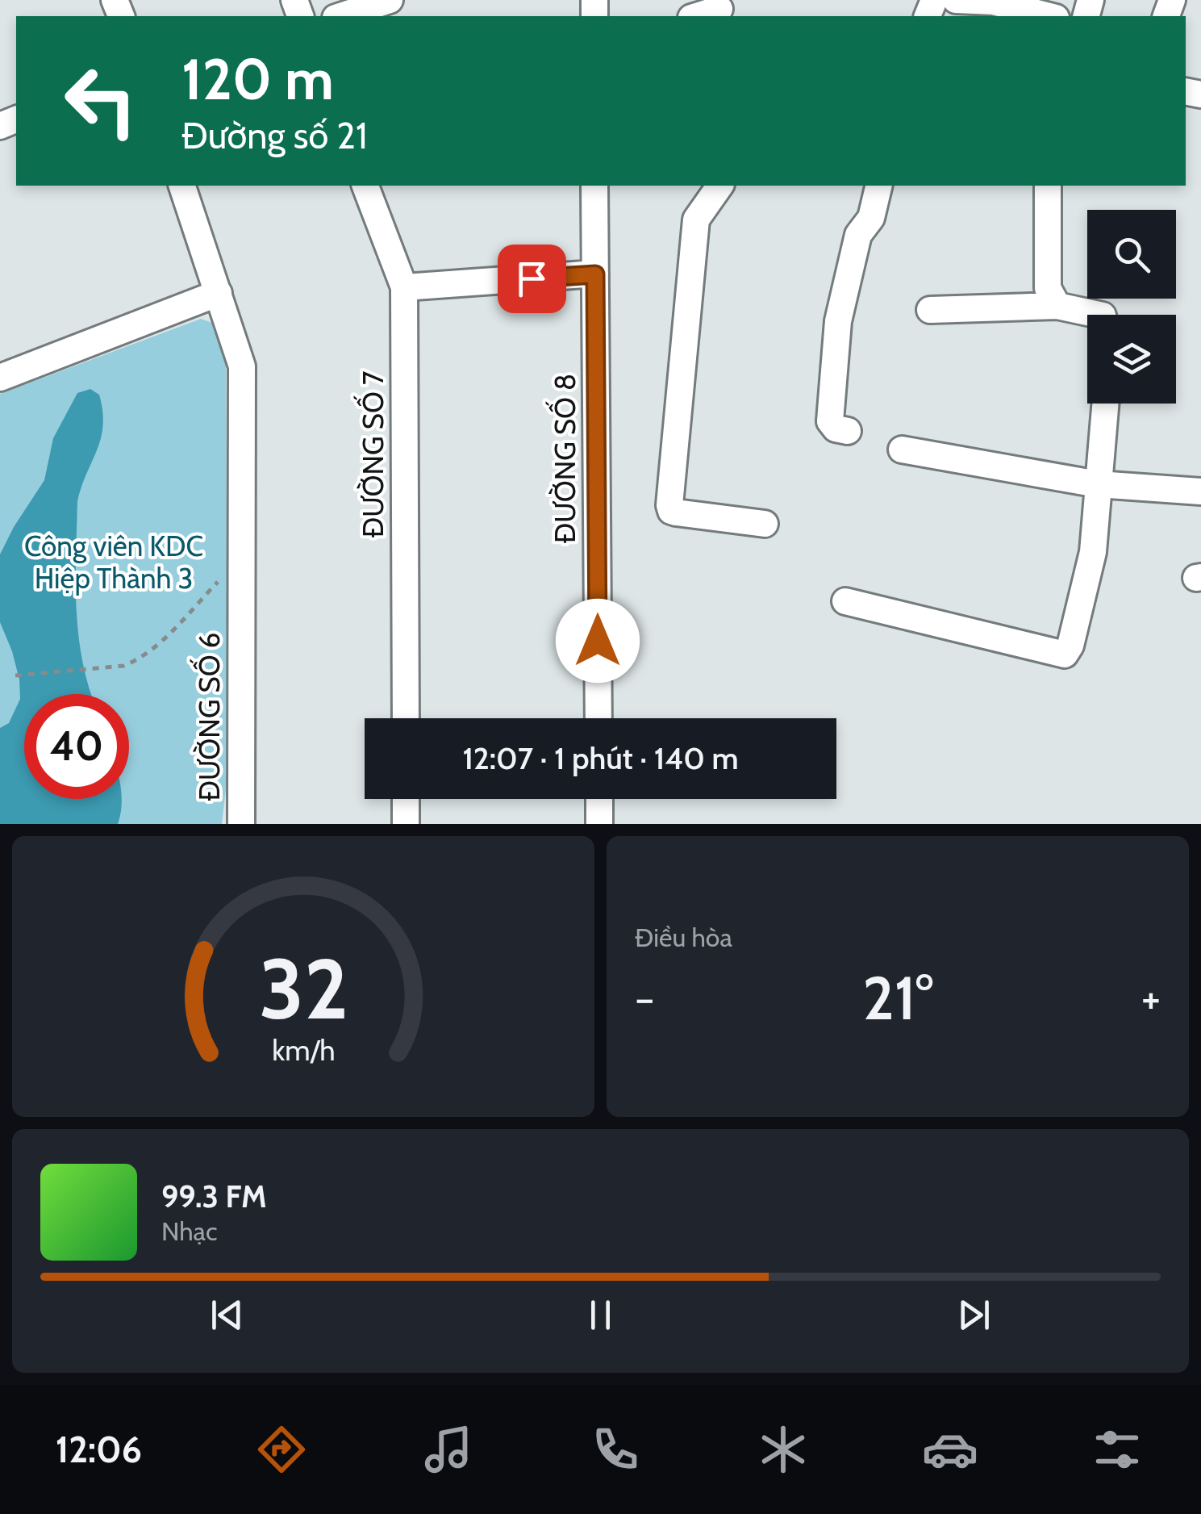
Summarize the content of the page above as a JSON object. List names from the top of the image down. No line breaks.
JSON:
{"streets":{"street":["ĐƯỜNG SỐ 7","ĐƯỜNG SỐ 8","ĐƯỜNG SỐ 6"]},"parks":["Công viên KDC Hiệp Thành 3"],"page":{"turn":["120 m","Đường số 21"],"limit":"40","trip":"12:07 · 1 phút · 140 m","tile":"Điều hòa","heat":["−","21°","+"],"song":["99.3 FM","Nhạc"],"tabs":"12:06","gauge":["32","km/h"]}}
